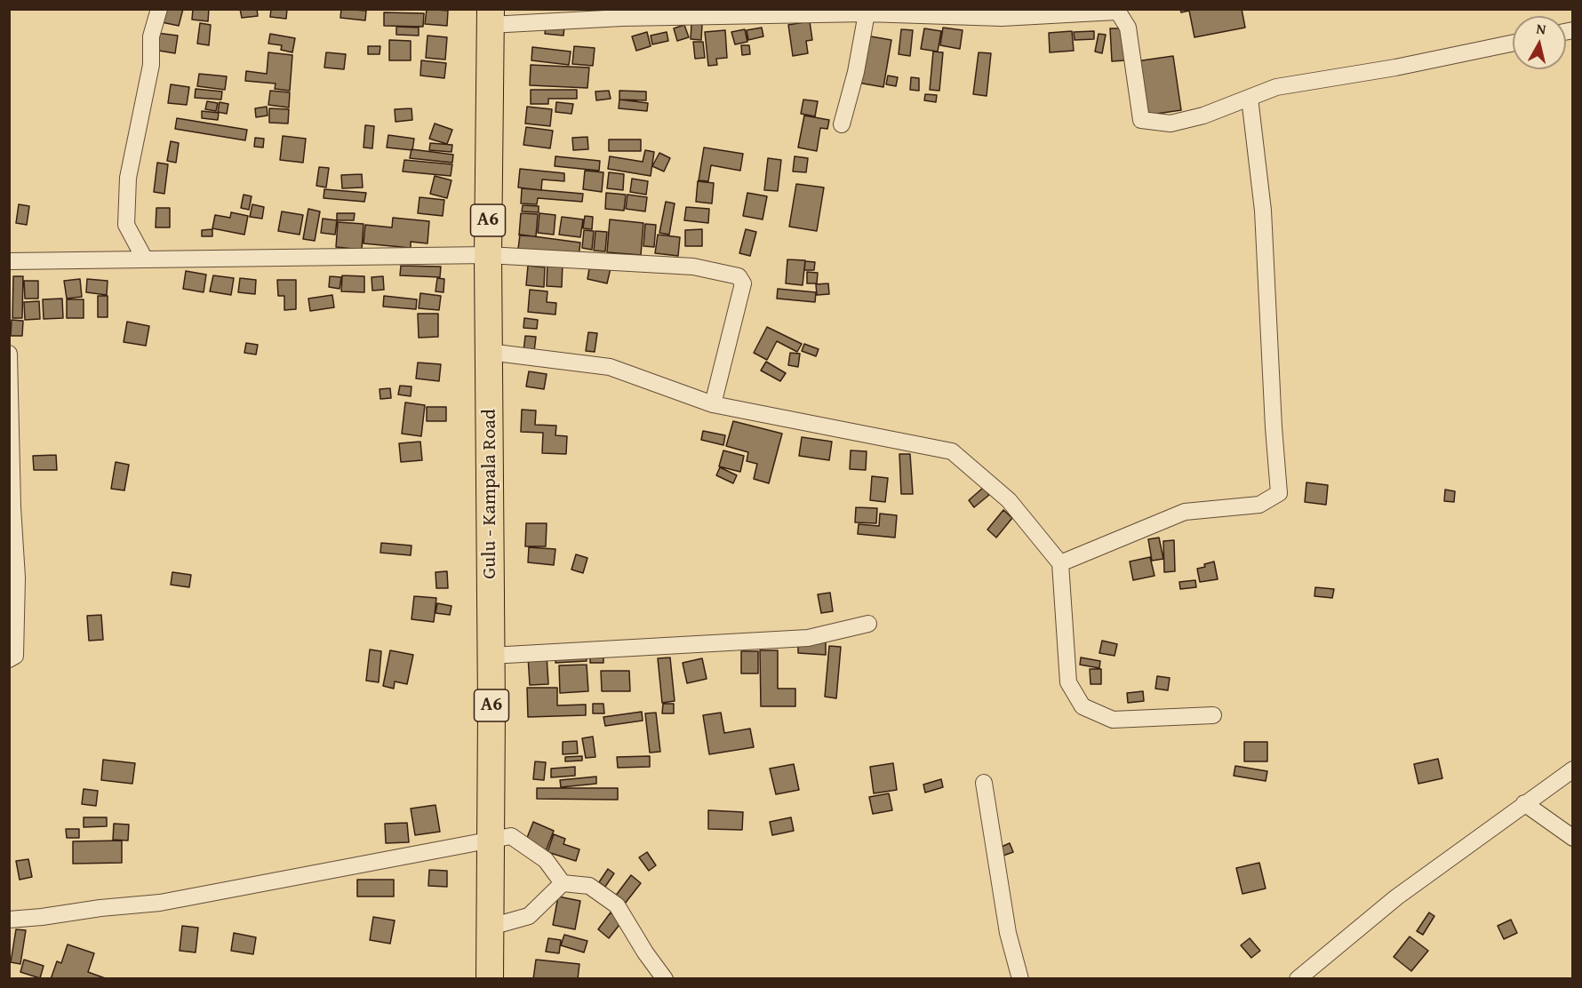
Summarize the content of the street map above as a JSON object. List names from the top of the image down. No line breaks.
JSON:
{"streets":{"main road":["A6","Gulu - Kampala Road"]},"north":"top"}
